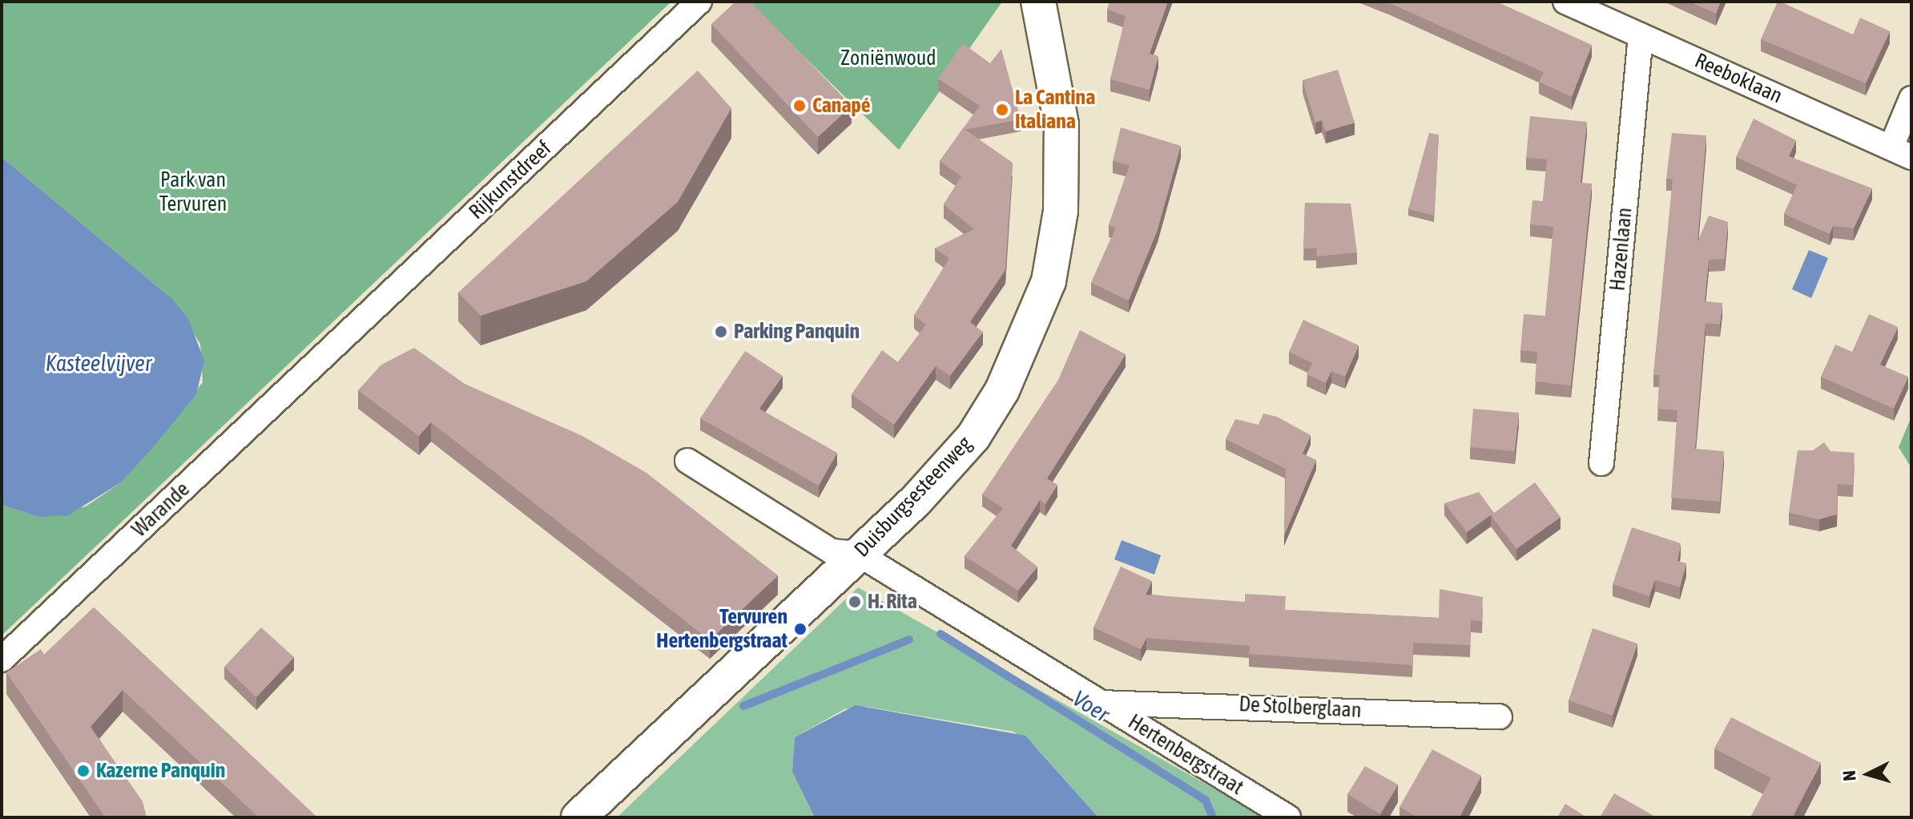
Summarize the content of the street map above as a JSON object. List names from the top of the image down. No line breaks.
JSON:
{"streets":{"street":["Reeboklaan","Rijkunstdreef","Hazenlaan","Duisburgsesteenweg","Warande","De Stolberglaan","Hertenbergstraat"]},"crossings":[["Reeboklaan","Hazenlaan"],["Rijkunstdreef","Warande"],["Duisburgsesteenweg","Hertenbergstraat"],["De Stolberglaan","Hertenbergstraat"]],"water":["Kasteelvijver","Voer"],"parks":["Zoniënwoud","Park van Tervuren"],"places":["Canapé","La Cantina Italiana","Parking Panquin","H. Rita","Tervuren Hertenbergstraat","Kazerne Panquin"],"north":"left"}
